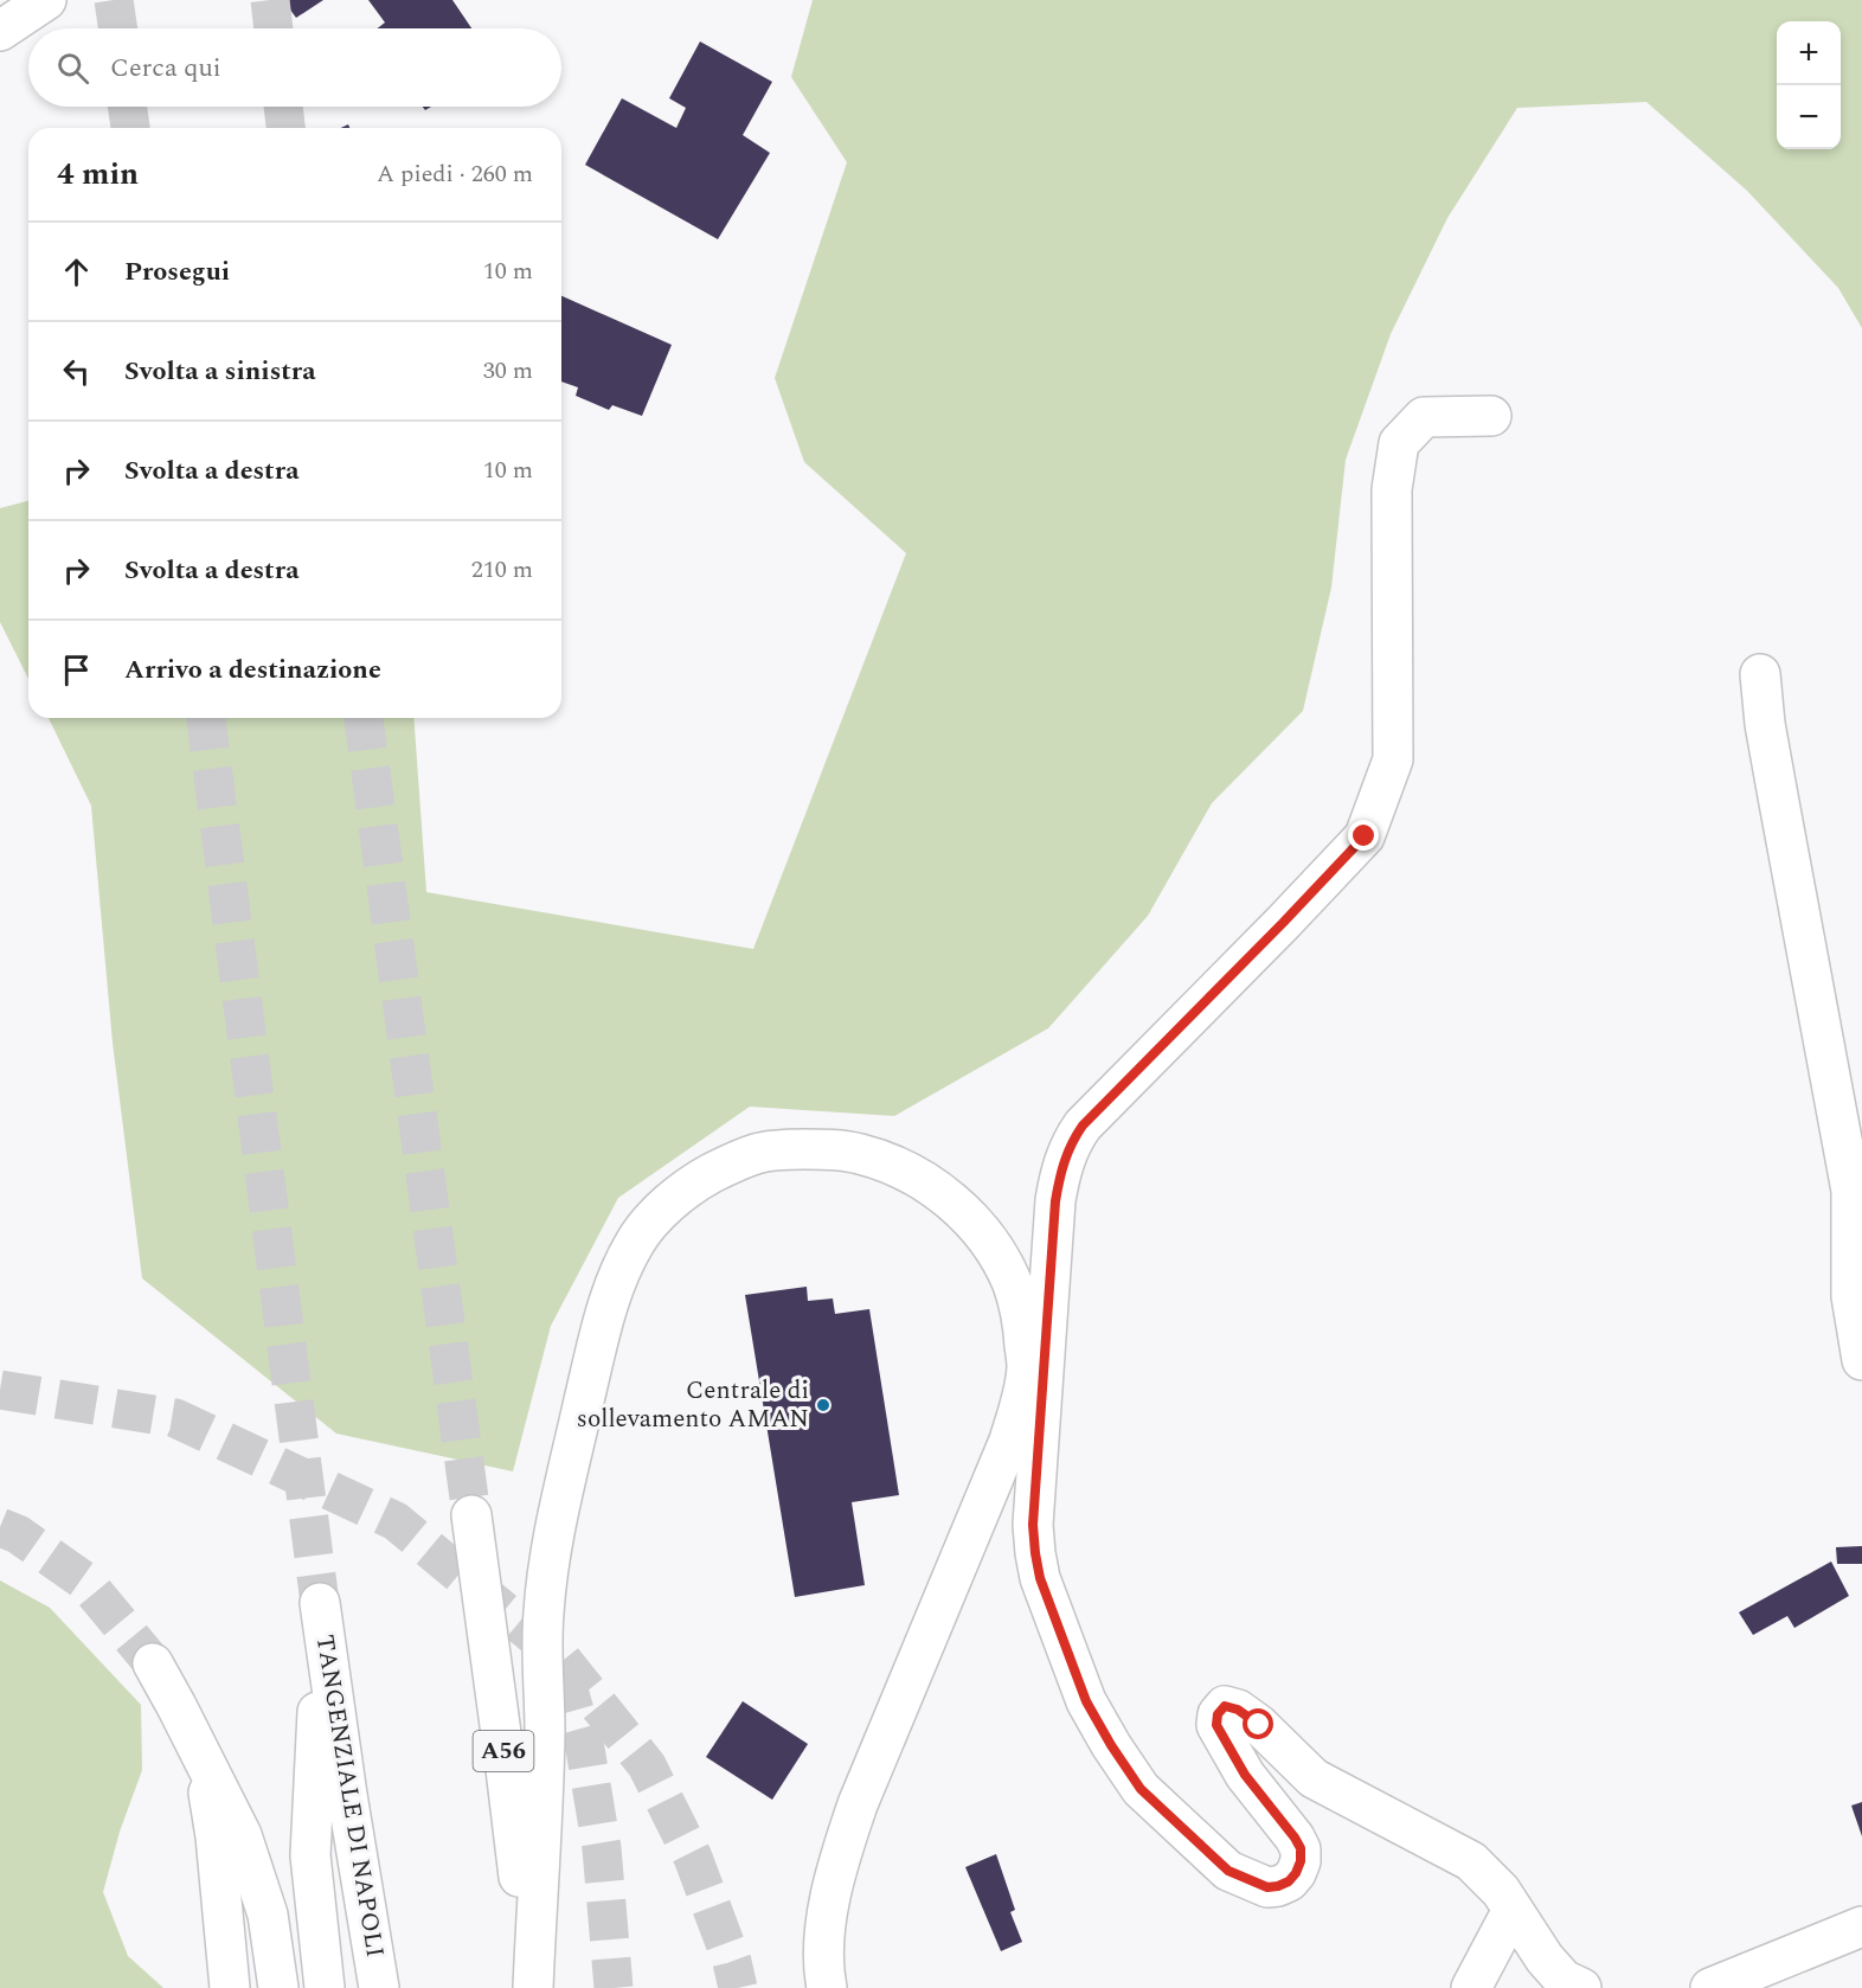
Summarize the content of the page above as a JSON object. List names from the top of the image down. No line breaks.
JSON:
{"streets":{"main road":["A56","TANGENZIALE DI NAPOLI"]},"places":["Centrale di sollevamento AMAN"],"page":{"map_buttons":["+","−"],"search":"Cerca qui","heading":["4 min","A piedi · 260 m"],"list":[["Prosegui","10 m"],["Svolta a sinistra","30 m"],["Svolta a destra","10 m"],["Svolta a destra","210 m"],"Arrivo a destinazione"]}}
